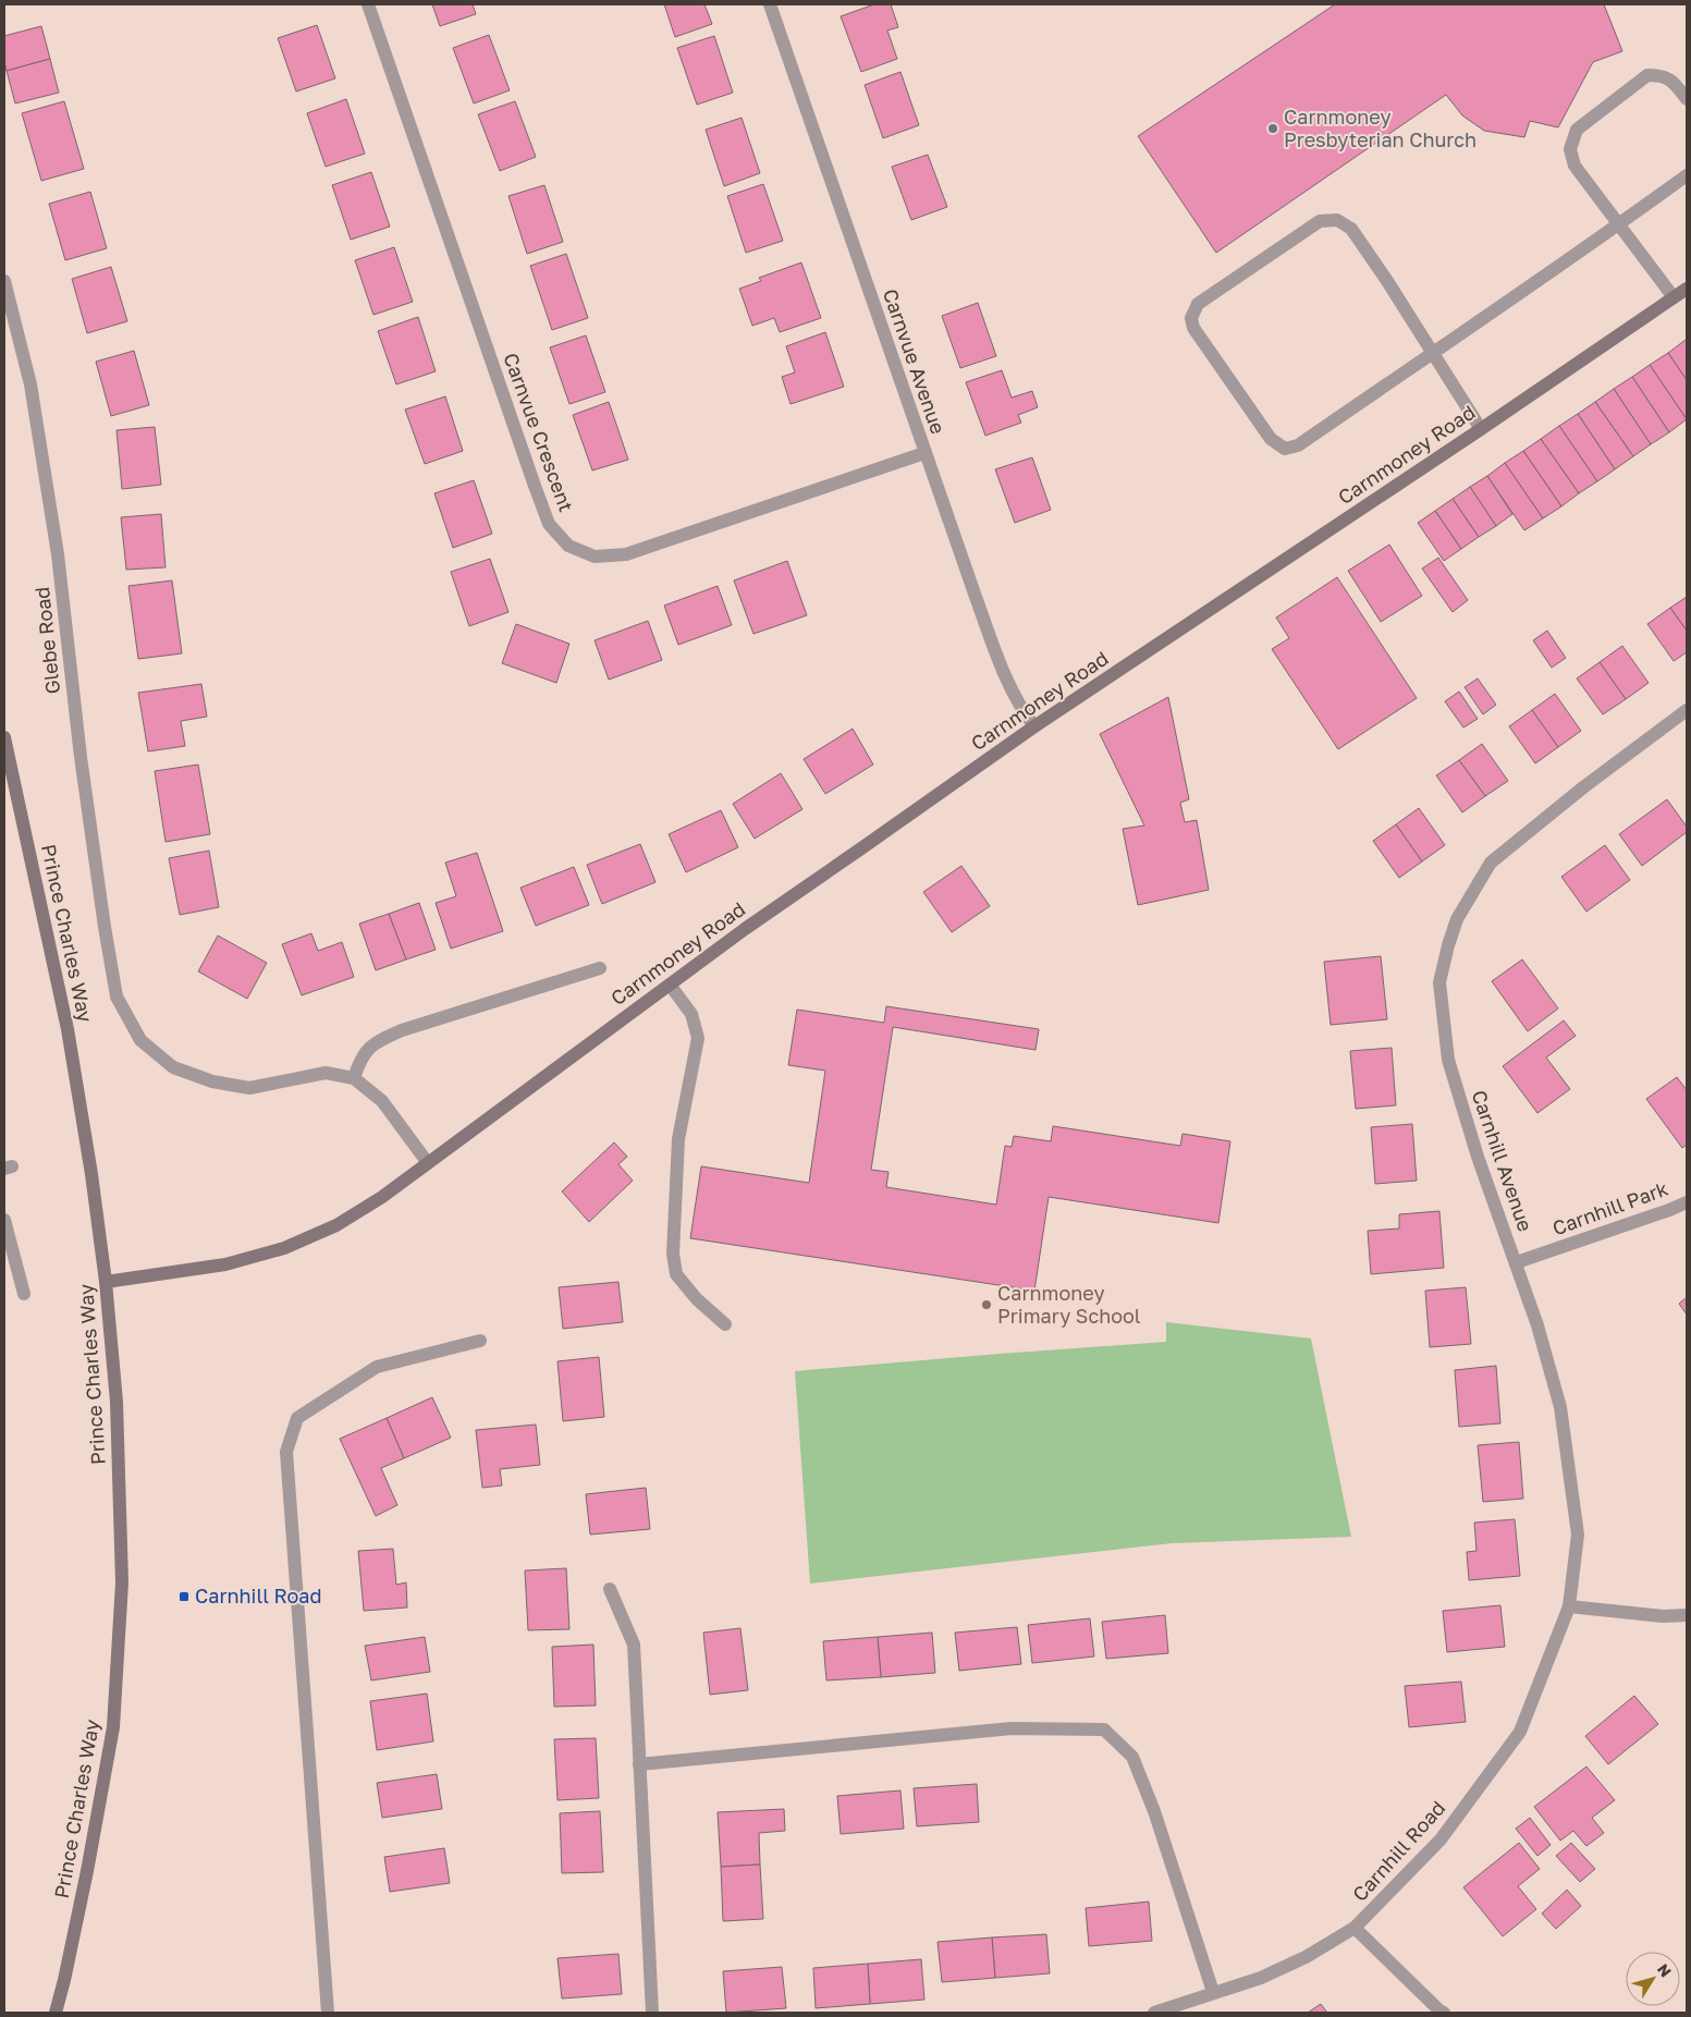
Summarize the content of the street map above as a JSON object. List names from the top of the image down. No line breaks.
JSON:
{"streets":{"street":["Carnvue Avenue","Carnvue Crescent","Carnmoney Road","Glebe Road","Prince Charles Way","Carnhill Avenue","Carnhill Park","Carnhill Road"]},"crossings":[["Carnvue Avenue","Carnvue Crescent"],["Carnvue Avenue","Carnmoney Road"],["Carnmoney Road","Glebe Road"],["Carnmoney Road","Prince Charles Way"],["Carnhill Avenue","Carnhill Park"],["Carnhill Avenue","Carnhill Road"]],"places":{"other":["Carnmoney Presbyterian Church","Carnmoney Primary School"],"transit":["Carnhill Road"]},"north":"top right"}
